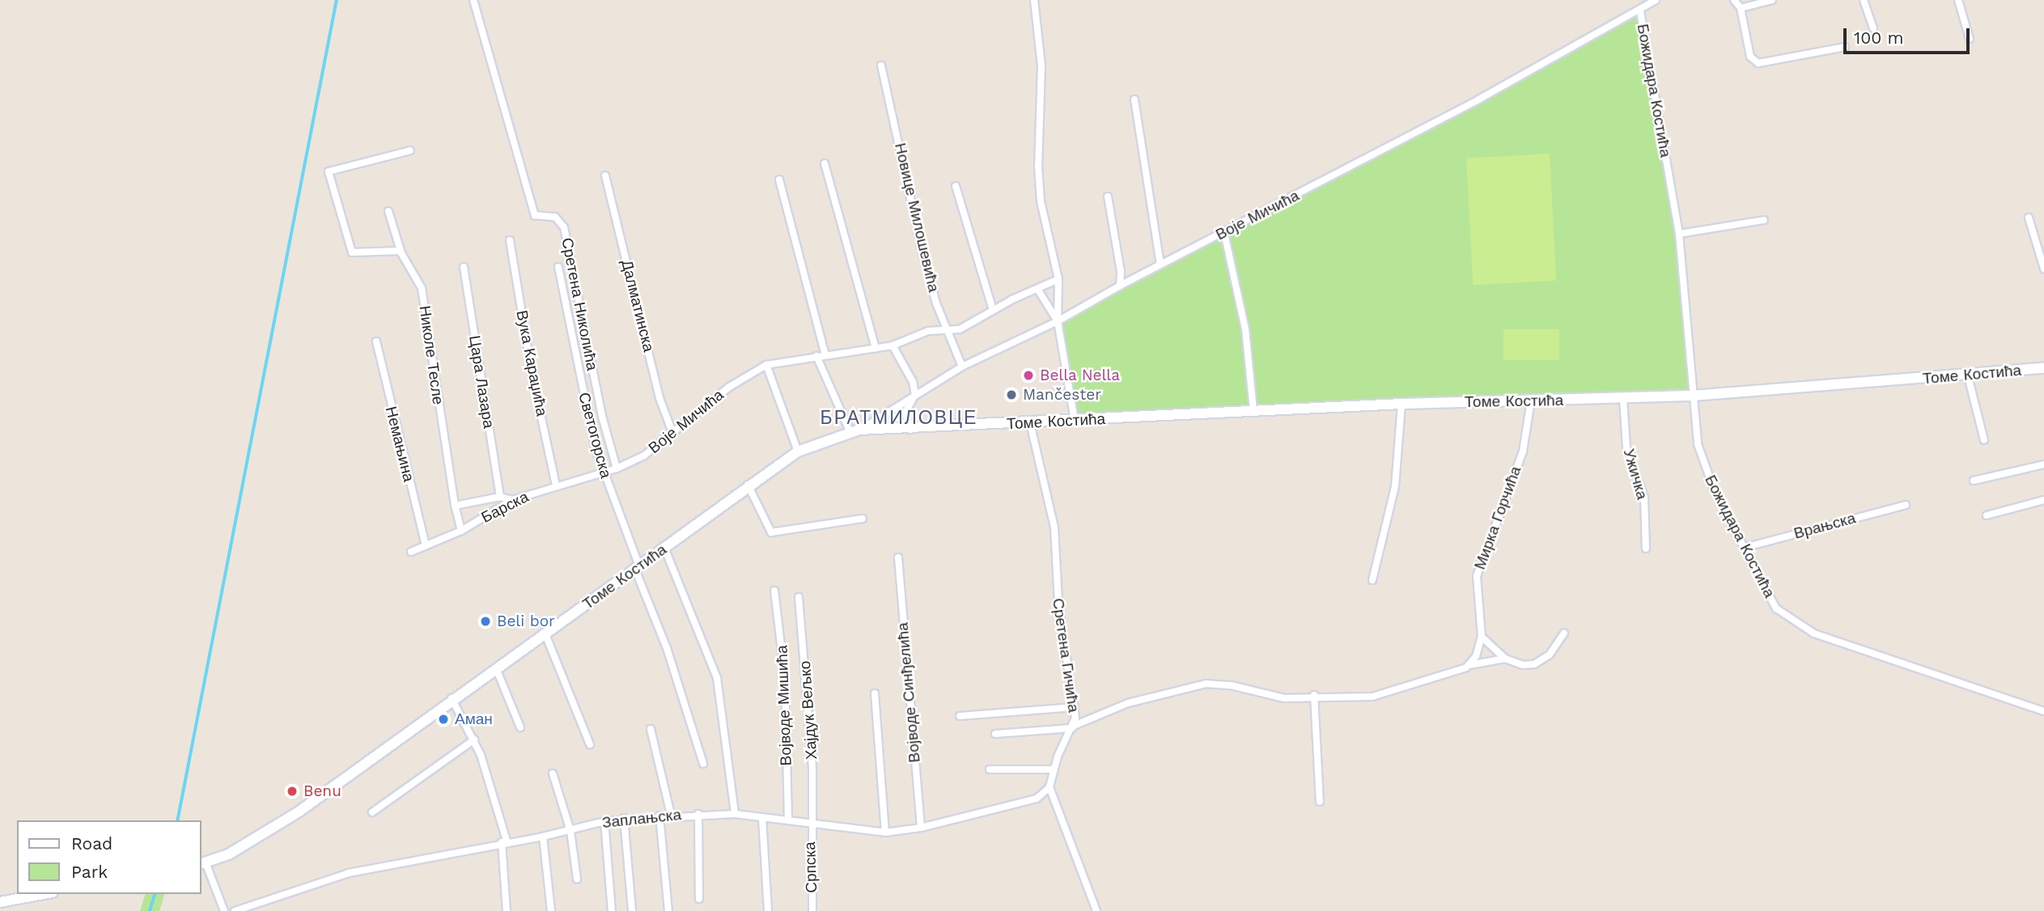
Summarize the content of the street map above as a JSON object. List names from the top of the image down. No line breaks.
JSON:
{"streets":{"street":["Божидара Костића","Воје Мичића","Новице Милошевића","Сретена Николића","Далматинска","Николе Тесле","Вука Караџића","Томе Костића","Цара Лазара","Светогорска","Немањина","Ужичка","Барска","Мирка Горчића","Врањска","Сретена Гичића","Војводе Синђелића","Војводе Мишића","Хајдук Вељко","Заплањска","Српска"]},"crossings":[["Божидара Костића","Воје Мичића"],["Божидара Костића","Томе Костића"],["Божидара Костића","Врањска"],["Воје Мичића","Новице Милошевића"],["Воје Мичића","Сретена Николића"],["Воје Мичића","Далматинска"],["Воје Мичића","Томе Костића"],["Воје Мичића","Светогорска"],["Воје Мичића","Барска"],["Николе Тесле","Барска"],["Вука Караџића","Барска"],["Томе Костића","Светогорска"],["Томе Костића","Ужичка"],["Томе Костића","Мирка Горчића"],["Томе Костића","Сретена Гичића"],["Светогорска","Барска"],["Немањина","Барска"],["Сретена Гичића","Заплањска"],["Војводе Синђелића","Заплањска"],["Војводе Мишића","Заплањска"],["Хајдук Вељко","Заплањска"],["Хајдук Вељко","Српска"],["Заплањска","Српска"]],"districts":["БРАТМИЛОВЦЕ"],"places":["Bella Nella","Mančester","Beli bor","Аман","Benu"],"legend":["Road","Park"],"scale_bar":"100 m"}
